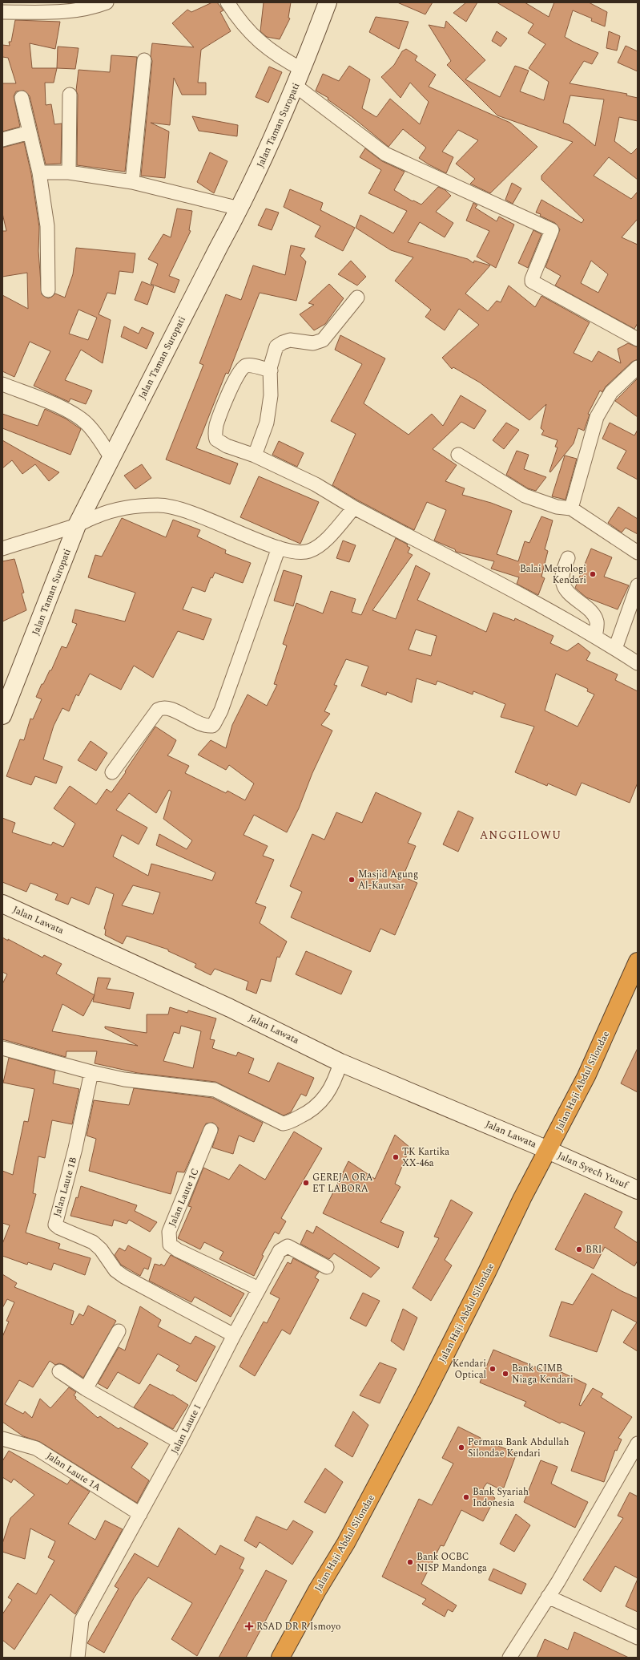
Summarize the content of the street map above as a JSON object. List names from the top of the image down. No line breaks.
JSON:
{"streets":{"highway":["Jalan Haji Abdul Silondae"],"street":["Jalan Taman Suropati","Jalan Lawata","Jalan Syech Yusuf","Jalan Laute 1B","Jalan Laute 1C","Jalan Laute I","Jalan Laute 1A"]},"crossings":[["Jalan Lawata","Jalan Haji Abdul Silondae"],["Jalan Lawata","Jalan Syech Yusuf"],["Jalan Haji Abdul Silondae","Jalan Syech Yusuf"],["Jalan Laute 1B","Jalan Laute I"],["Jalan Laute 1C","Jalan Laute I"],["Jalan Laute I","Jalan Laute 1A"]],"districts":["ANGGILOWU"],"places":{"other":["Balai Metrologi Kendari","Masjid Agung Al-Kautsar","TK Kartika XX-46a","GEREJA ORA ET LABORA","BRI","Kendari Optical","Bank CIMB Niaga Kendari","Permata Bank Abdullah Silondae Kendari","Bank Syariah Indonesia","Bank OCBC NISP Mandonga"],"health":["RSAD DR R Ismoyo"]}}
